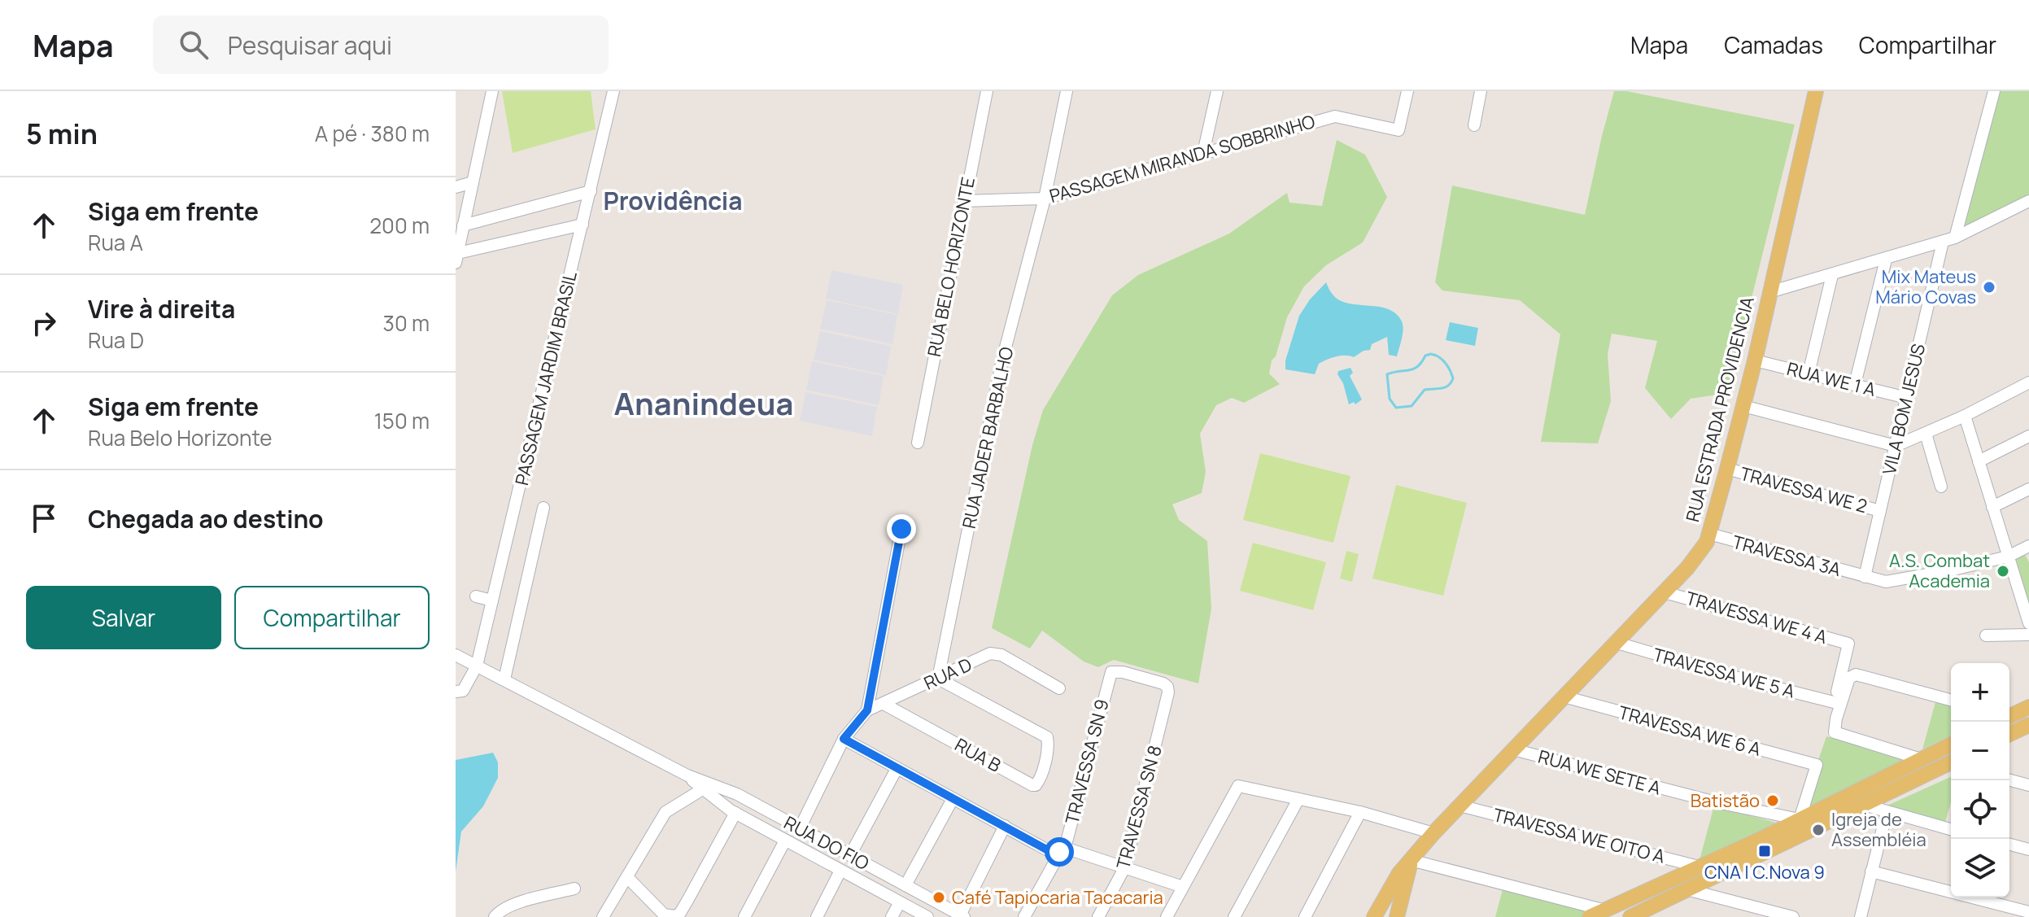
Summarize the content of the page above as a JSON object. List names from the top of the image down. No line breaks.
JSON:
{"streets":{"main road":["RUA ESTRADA PROVIDENCIA"],"street":["PASSAGEM MIRANDA SOBBRINHO","RUA BELO HORIZONTE","PASSAGEM JARDIM BRASIL","RUA WE 1 A","VILA BOM JESUS","RUA JADER BARBALHO","TRAVESSA WE 2","TRAVESSA 3A","TRAVESSA WE 4 A","TRAVESSA WE 5 A","RUA D","TRAVESSA WE 6 A","RUA B","TRAVESSA SN 9","RUA WE SETE A","TRAVESSA SN 8","TRAVESSA WE OITO A","RUA DO FIO"]},"crossings":[["PASSAGEM MIRANDA SOBBRINHO","RUA BELO HORIZONTE"],["PASSAGEM MIRANDA SOBBRINHO","RUA JADER BARBALHO"],["PASSAGEM JARDIM BRASIL","RUA DO FIO"],["RUA WE 1 A","RUA ESTRADA PROVIDENCIA"],["RUA WE 1 A","VILA BOM JESUS"],["RUA ESTRADA PROVIDENCIA","TRAVESSA WE 2"],["RUA ESTRADA PROVIDENCIA","TRAVESSA 3A"],["RUA ESTRADA PROVIDENCIA","TRAVESSA WE 4 A"],["RUA ESTRADA PROVIDENCIA","TRAVESSA WE 5 A"],["RUA ESTRADA PROVIDENCIA","TRAVESSA WE 6 A"],["RUA ESTRADA PROVIDENCIA","RUA WE SETE A"],["RUA ESTRADA PROVIDENCIA","TRAVESSA WE OITO A"],["VILA BOM JESUS","TRAVESSA WE 2"],["VILA BOM JESUS","TRAVESSA 3A"],["RUA JADER BARBALHO","RUA D"],["RUA JADER BARBALHO","RUA B"],["TRAVESSA WE 4 A","TRAVESSA WE 5 A"],["RUA D","RUA B"],["RUA D","RUA DO FIO"],["TRAVESSA WE 6 A","RUA WE SETE A"],["TRAVESSA SN 9","TRAVESSA SN 8"]],"districts":["Providência","Ananindeua"],"places":{"other":["Mix Mateus Mário Covas","A.S. Combat Academia","Batistão","Igreja de Assembléia","Café Tapiocaria Tacacaria"],"transit":["CNA | C.Nova 9"]},"page":{"header":"Mapa","search":"Pesquisar aqui","nav":["Mapa","Camadas","Compartilhar"],"heading":["5 min","A pé · 380 m"],"list":[["Siga em frente","Rua A","200 m"],["Vire à direita","Rua D","30 m"],["Siga em frente","Rua Belo Horizonte","150 m"],"Chegada ao destino"],"buttons":["Salvar","Compartilhar"],"map_buttons":["+","−"]}}
